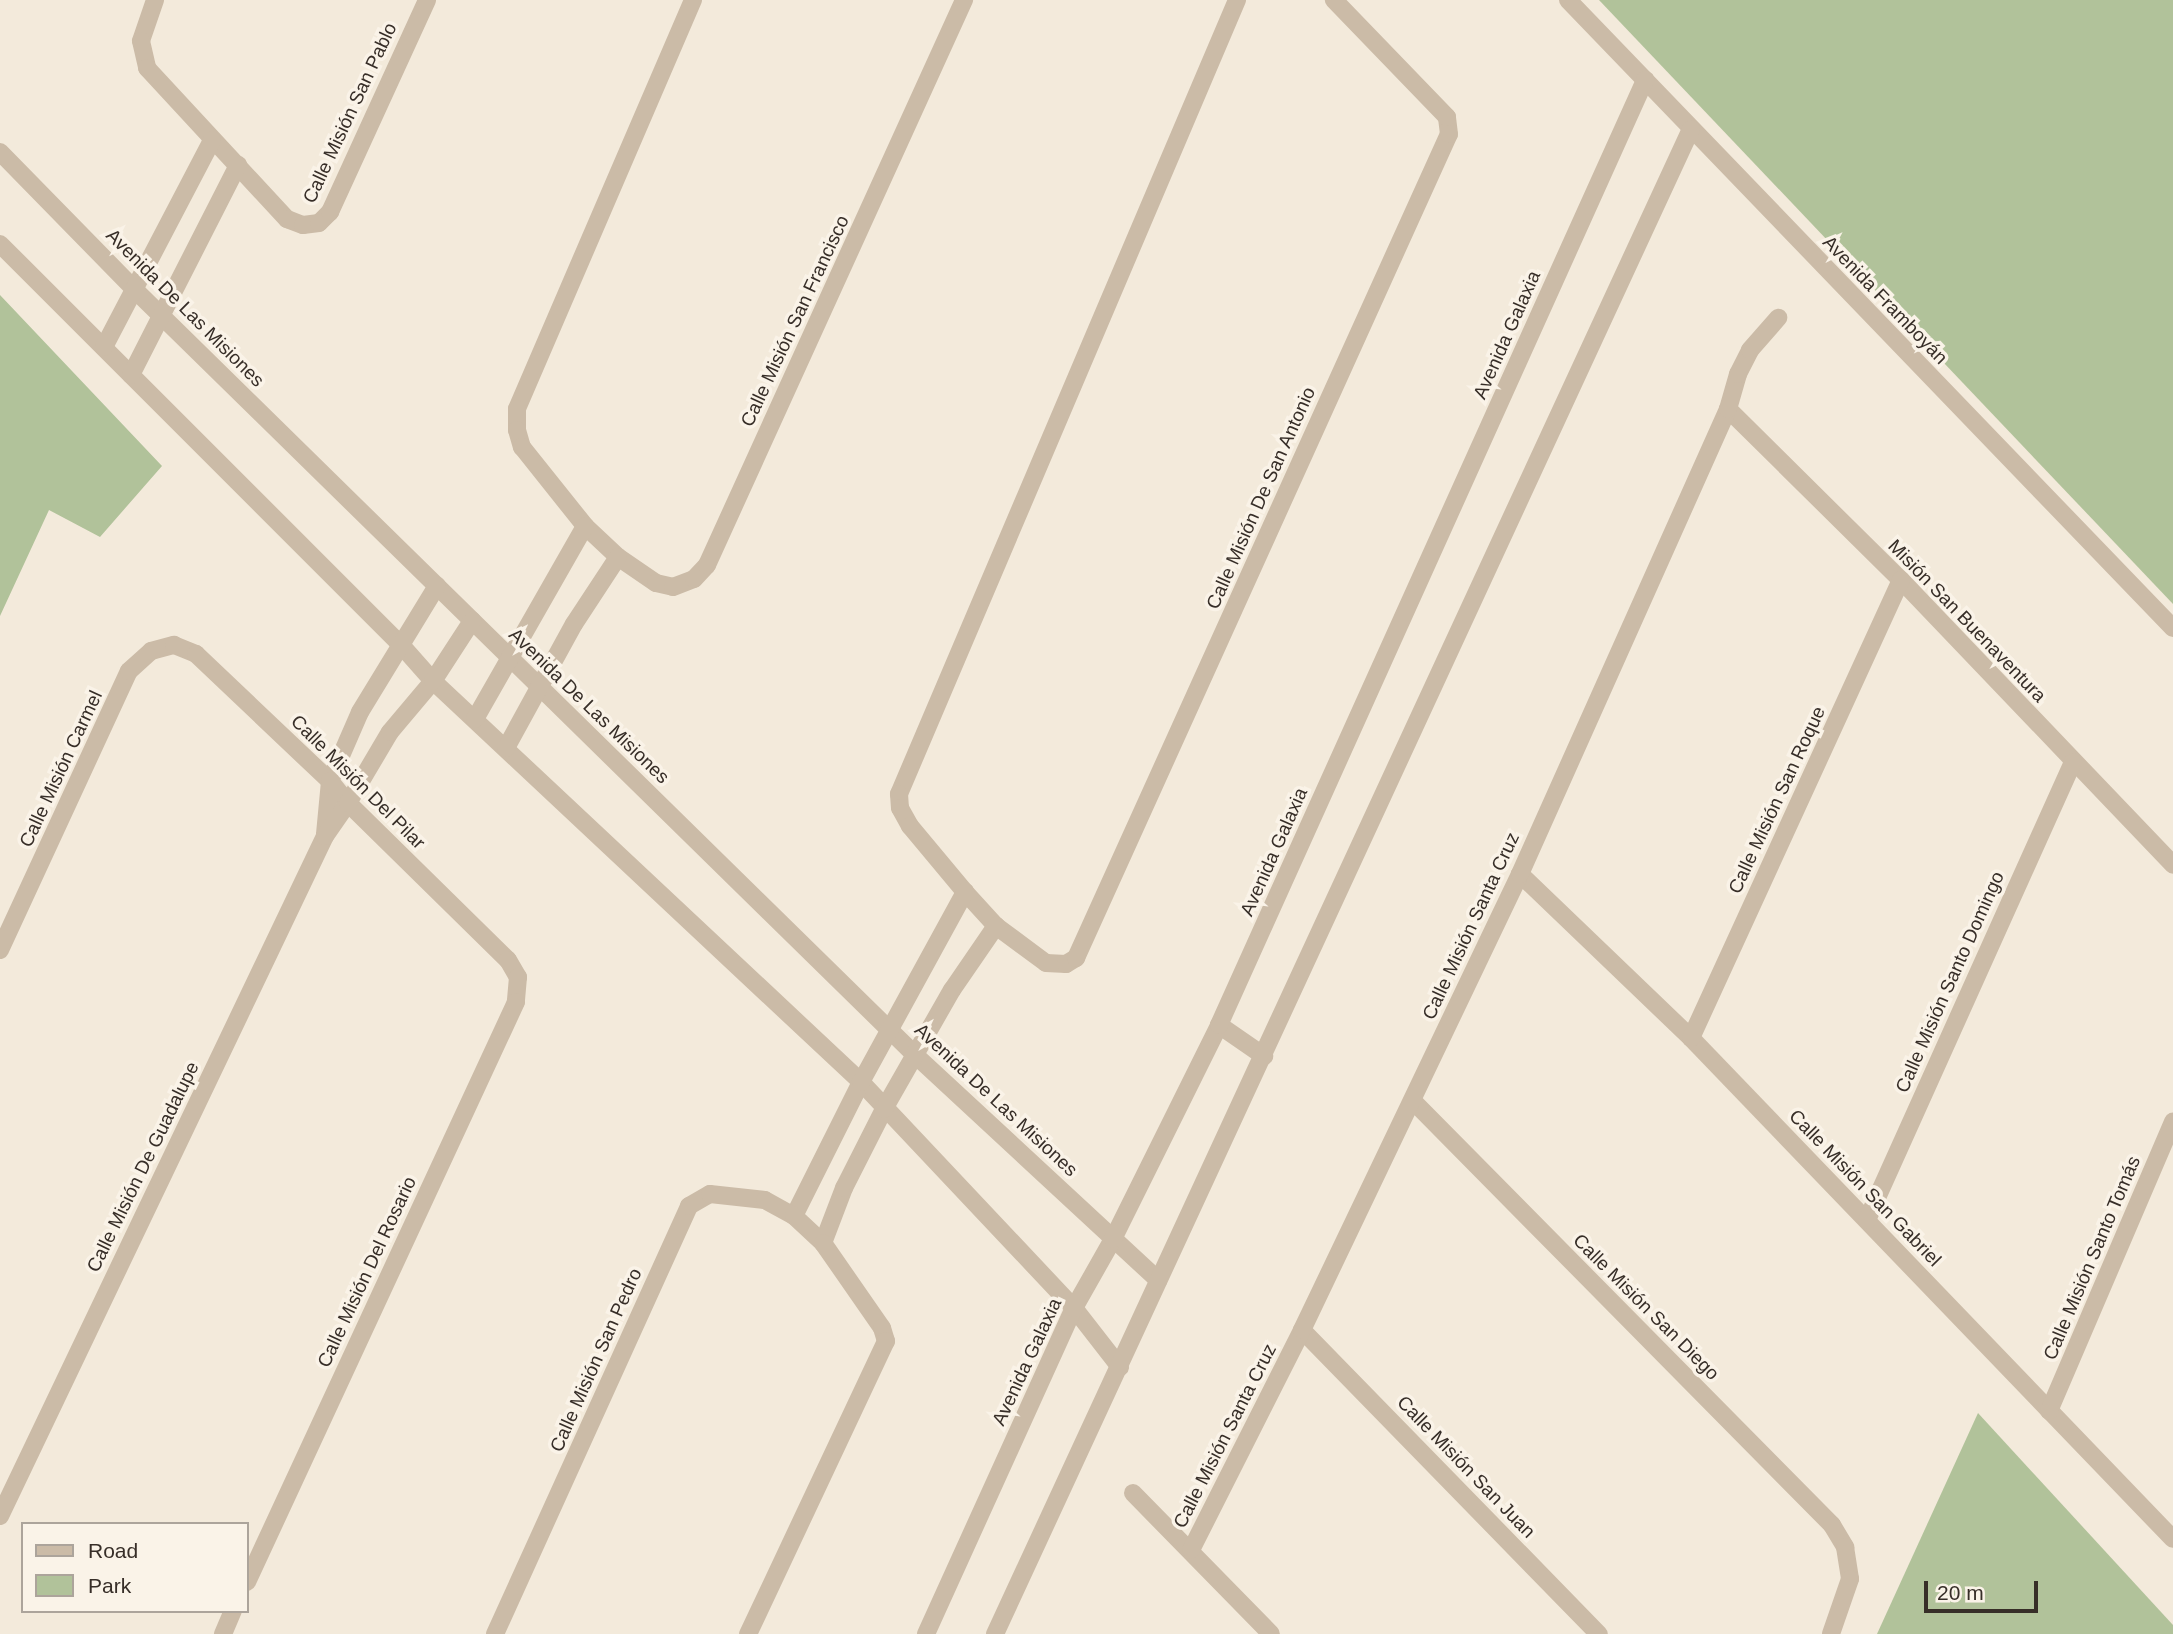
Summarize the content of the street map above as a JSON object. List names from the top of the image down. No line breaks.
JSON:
{"streets":{"street":["Calle Misión San Pablo","Avenida Framboyán","Avenida De Las Misiones","Calle Misión San Francisco","Avenida Galaxia","Calle Misión De San Antonio","Misión San Buenaventura","Calle Misión Carmel","Calle Misión Del Pilar","Calle Misión San Roque","Calle Misión Santa Cruz","Calle Misión Santo Domingo","Calle Misión De Guadalupe","Calle Misión San Gabriel","Calle Misión Santo Tomás","Calle Misión Del Rosario","Calle Misión San Diego","Calle Misión San Pedro","Calle Misión San Juan"]},"crossings":[["Avenida Framboyán","Avenida Galaxia"],["Avenida De Las Misiones","Avenida Galaxia"],["Avenida De Las Misiones","Calle Misión De Guadalupe"],["Misión San Buenaventura","Calle Misión San Roque"],["Misión San Buenaventura","Calle Misión Santa Cruz"],["Misión San Buenaventura","Calle Misión Santo Domingo"],["Calle Misión Carmel","Calle Misión Del Pilar"],["Calle Misión Del Pilar","Calle Misión De Guadalupe"],["Calle Misión Del Pilar","Calle Misión Del Rosario"],["Calle Misión San Roque","Calle Misión San Gabriel"],["Calle Misión Santa Cruz","Calle Misión San Gabriel"],["Calle Misión Santa Cruz","Calle Misión San Diego"],["Calle Misión Santa Cruz","Calle Misión San Juan"],["Calle Misión Santo Domingo","Calle Misión San Gabriel"],["Calle Misión San Gabriel","Calle Misión Santo Tomás"]],"legend":["Road","Park"],"scale_bar":"20 m"}
